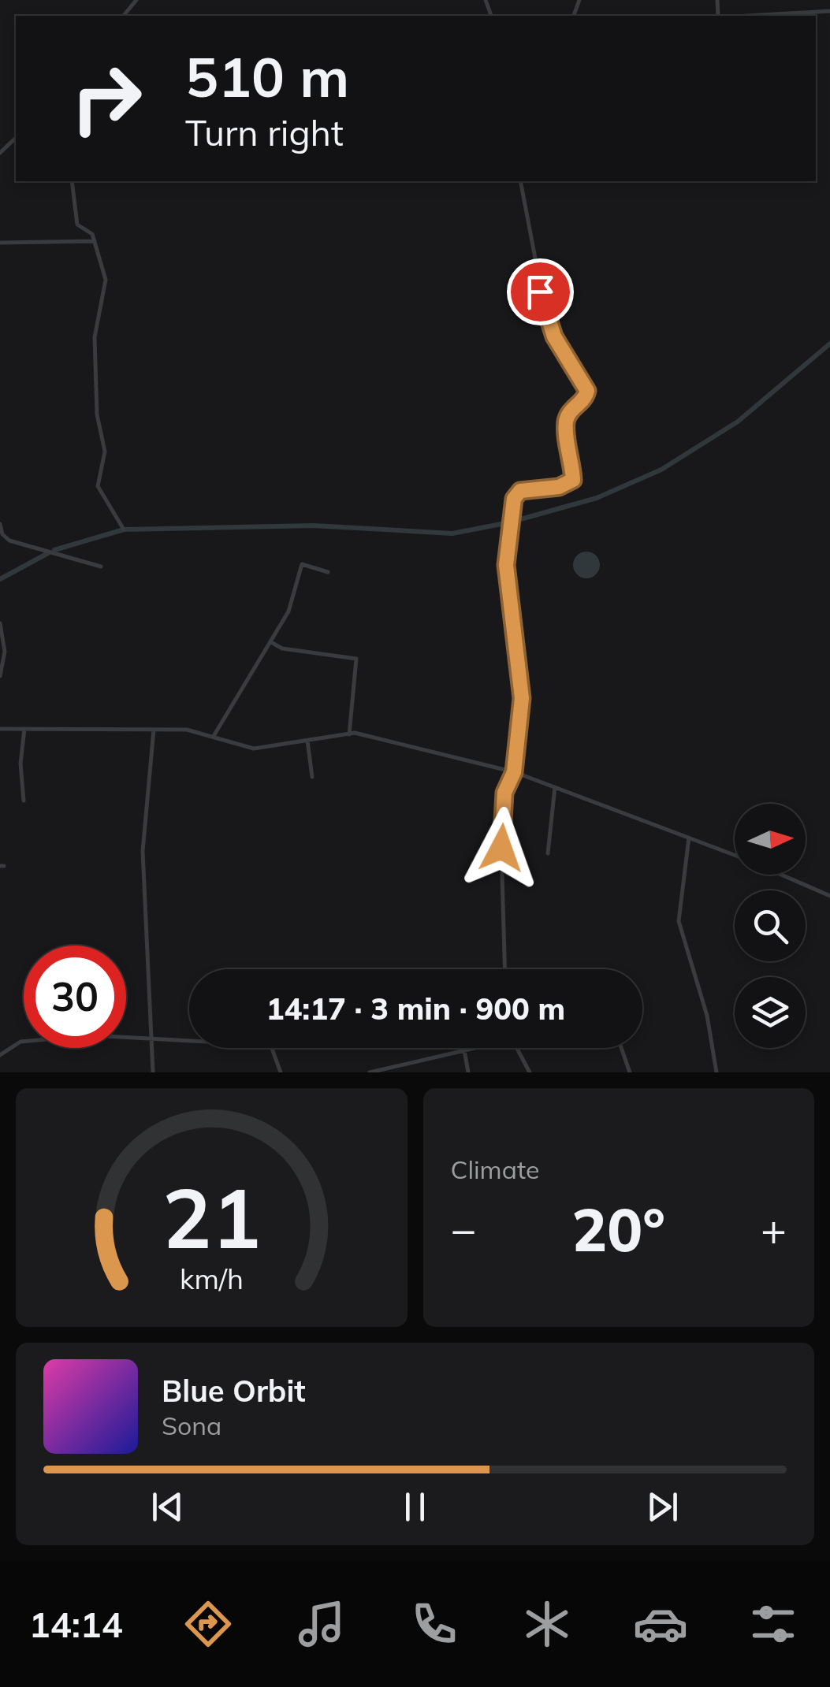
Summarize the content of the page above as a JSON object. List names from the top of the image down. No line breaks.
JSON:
{"north":"right","page":{"turn":["510 m","Turn right"],"limit":"30","trip":"14:17 · 3 min · 900 m","tile":"Climate","heat":["−","20°","+"],"song":["Blue Orbit","Sona"],"tabs":"14:14","gauge":["21","km/h"]}}
